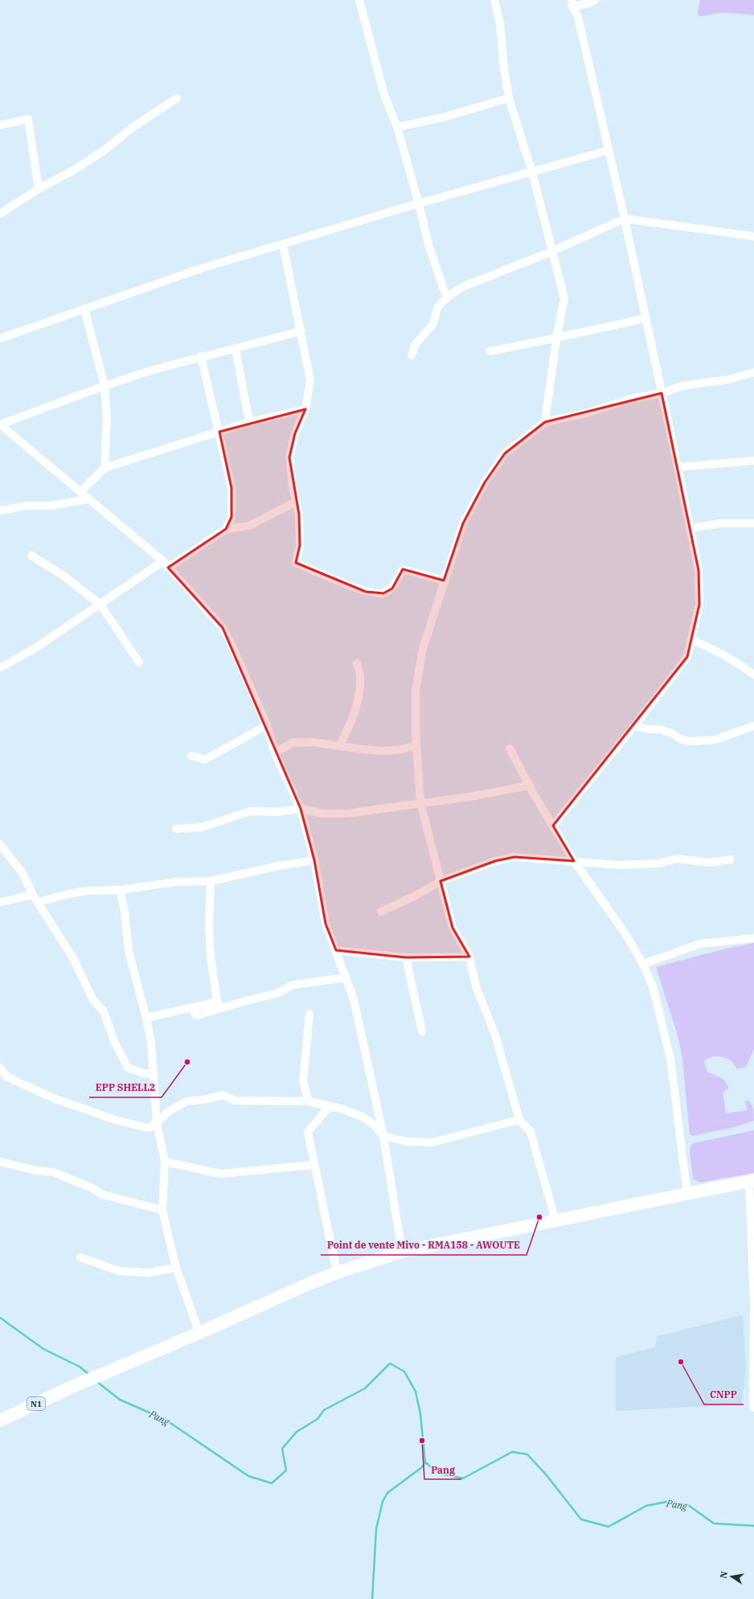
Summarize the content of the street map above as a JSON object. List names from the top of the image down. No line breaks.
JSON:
{"streets":{"highway":["N1"]},"water":["Pang"],"places":["EPP SHELL2","Point de vente Mivo - RMA158 - AWOUTE","CNPP","Pang"],"north":"left"}
